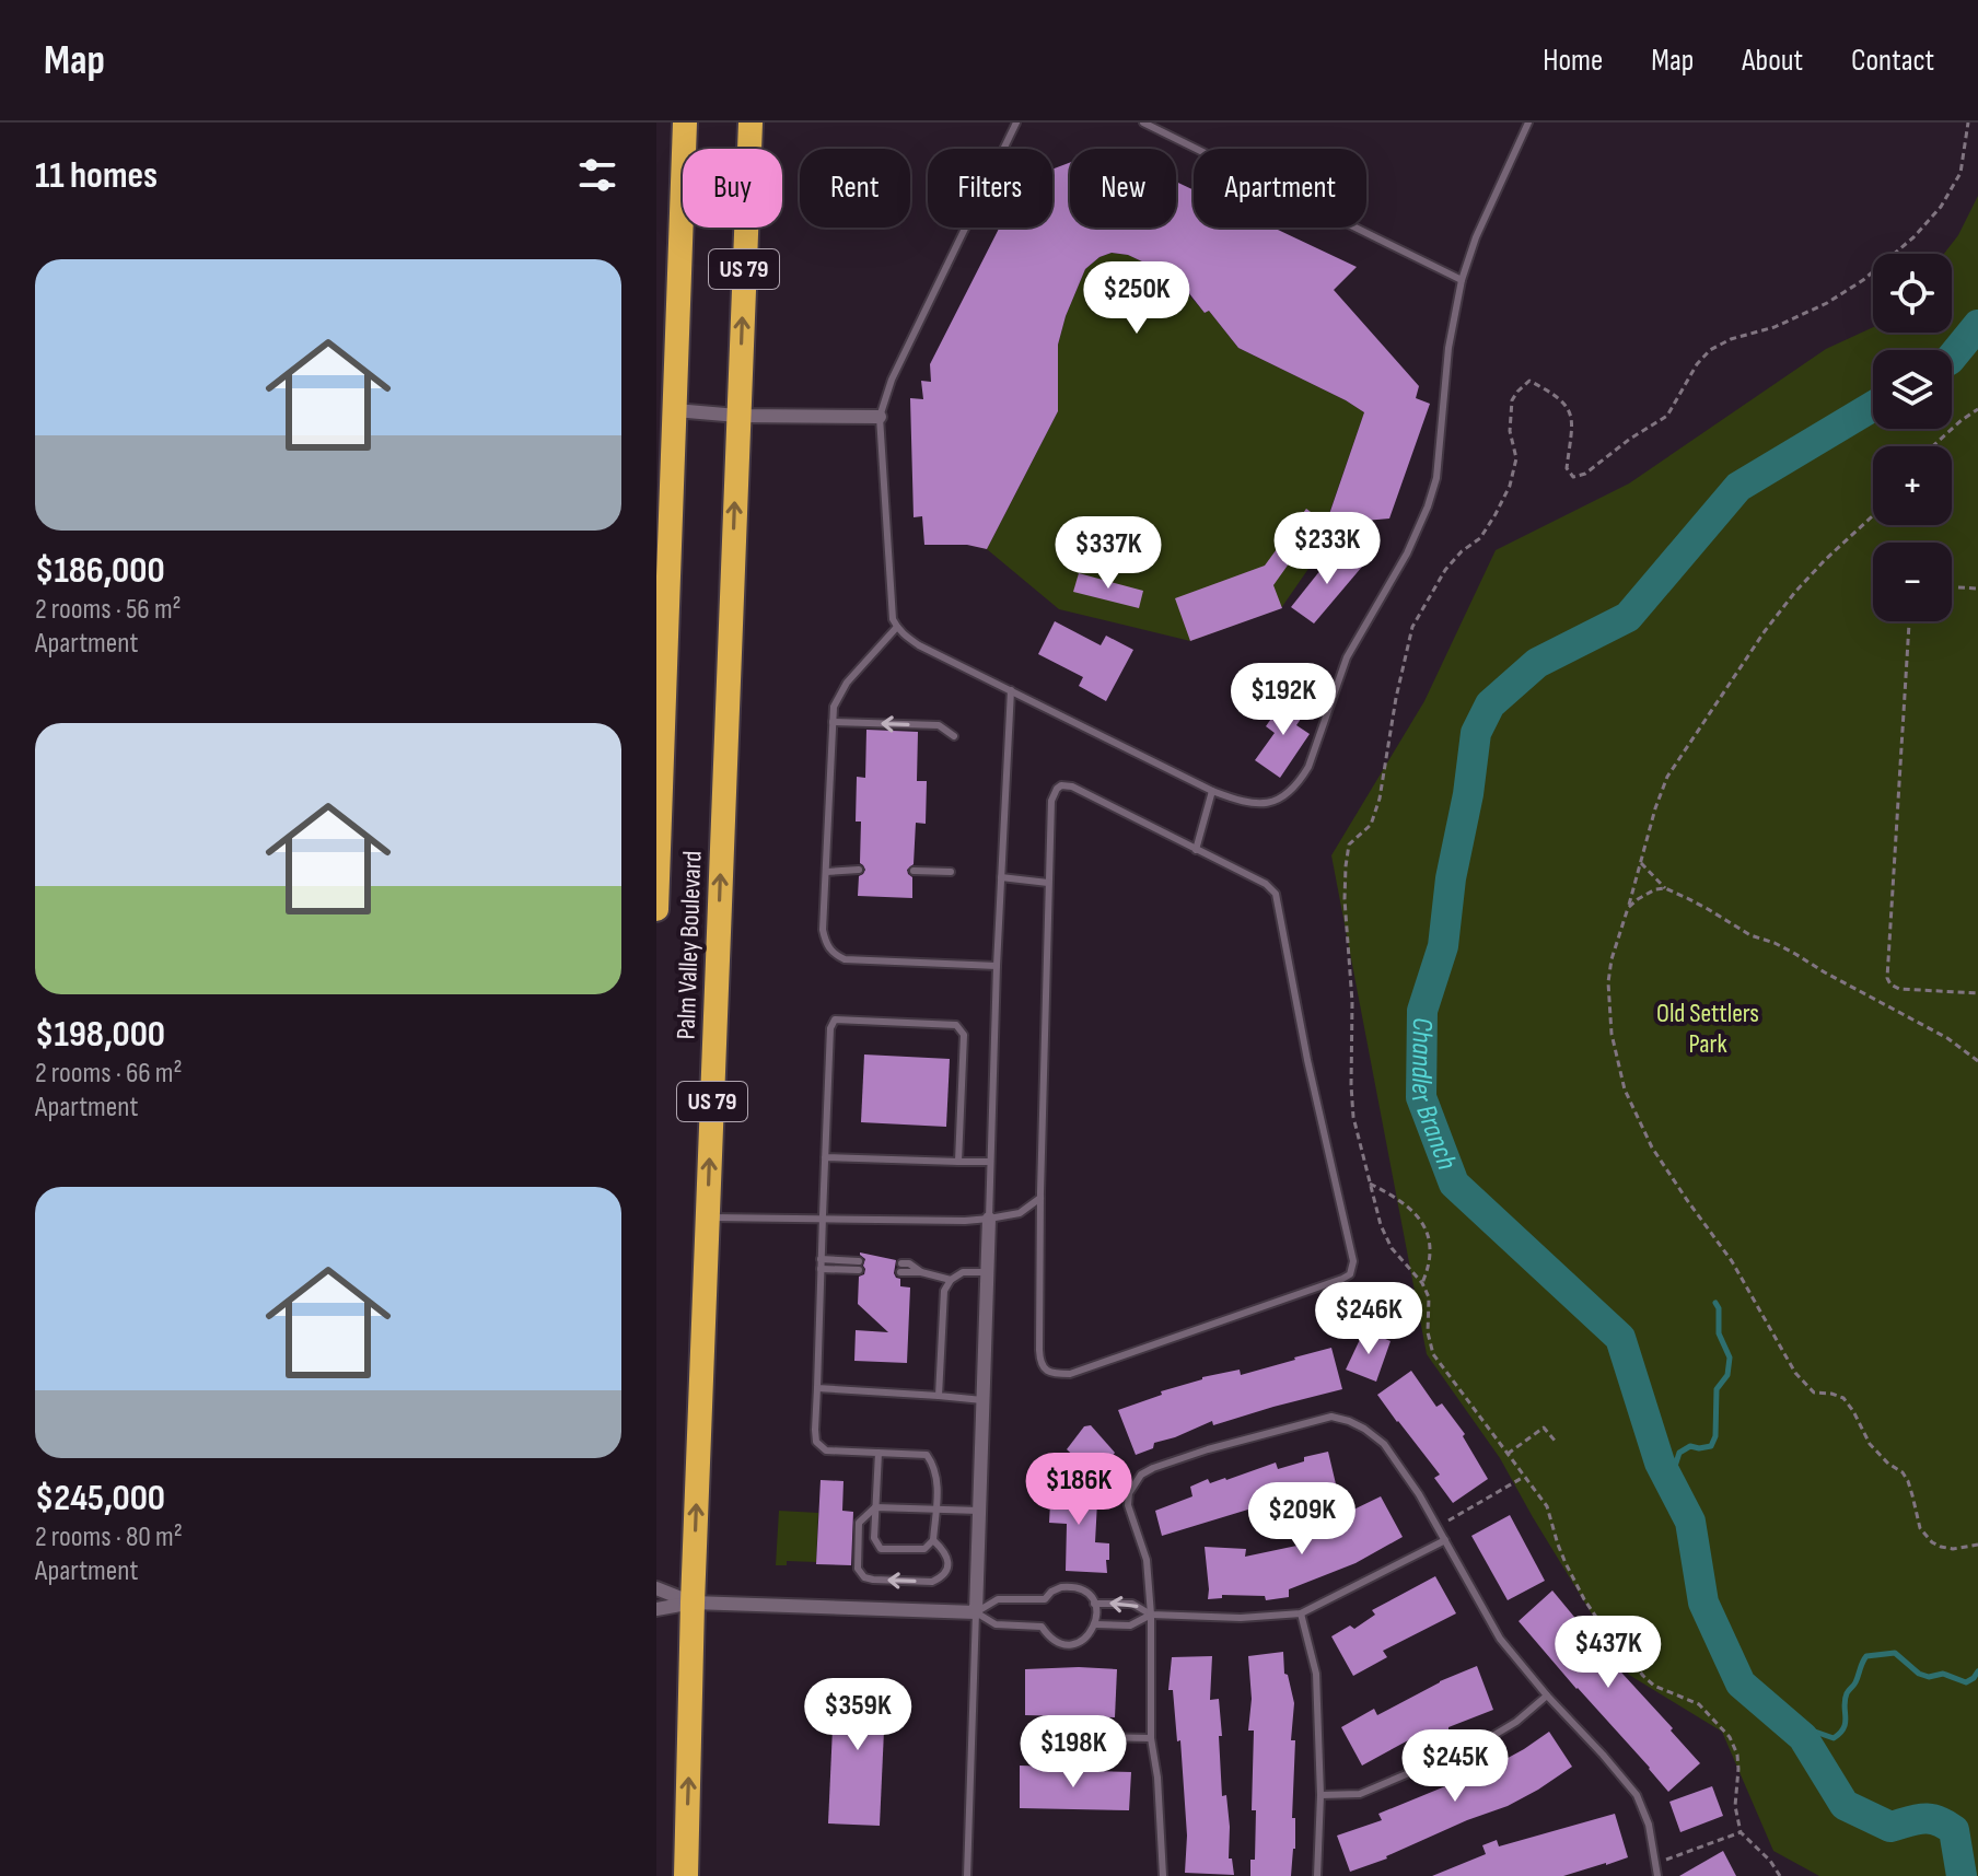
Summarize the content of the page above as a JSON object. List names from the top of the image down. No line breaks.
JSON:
{"streets":{"highway":["US 79","Palm Valley Boulevard"]},"water":["Chandler Branch"],"parks":["Old Settlers Park"],"page":{"header":"Map","nav":["Home","Map","About","Contact"],"heading":"11 homes","chip":["Buy","Rent","Filters","New","Apartment"],"list":[{"name":"$186,000","note":"2 rooms · 56 m² · Apartment"},{"name":"$198,000","note":"2 rooms · 66 m² · Apartment"},{"name":"$245,000","note":"2 rooms · 80 m² · Apartment"}],"map_buttons":["+","−"],"price":["$250K","$233K","$337K","$192K","$246K","$186K","$209K","$437K","$359K","$198K","$245K"]}}
